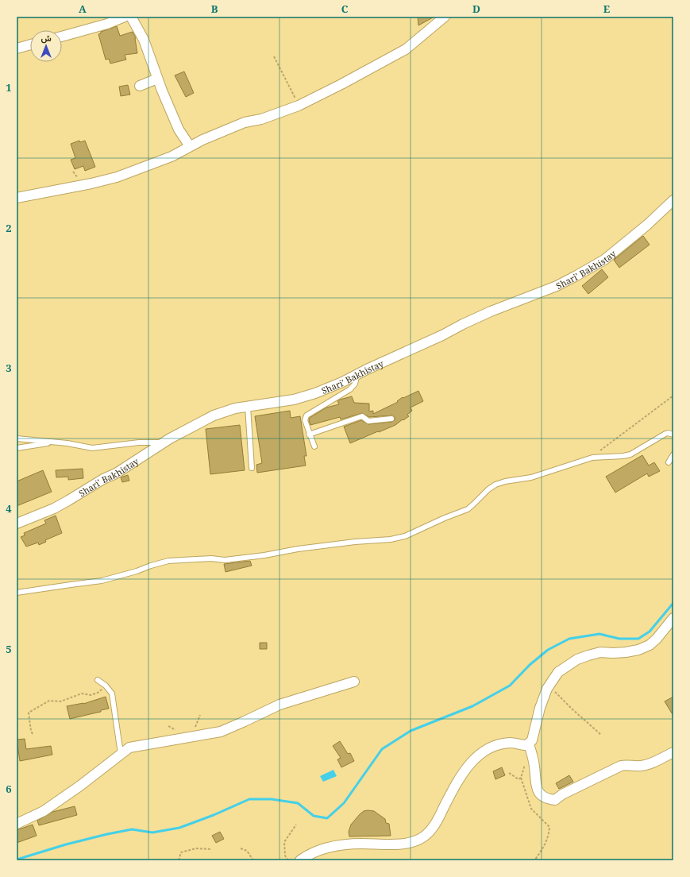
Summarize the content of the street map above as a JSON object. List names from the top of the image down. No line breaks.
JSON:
{"streets":{"street":["Shari' Bakhistay"]},"north":"top","grid":{"columns":["A","B","C","D","E"],"rows":["1","2","3","4","5","6"]}}
